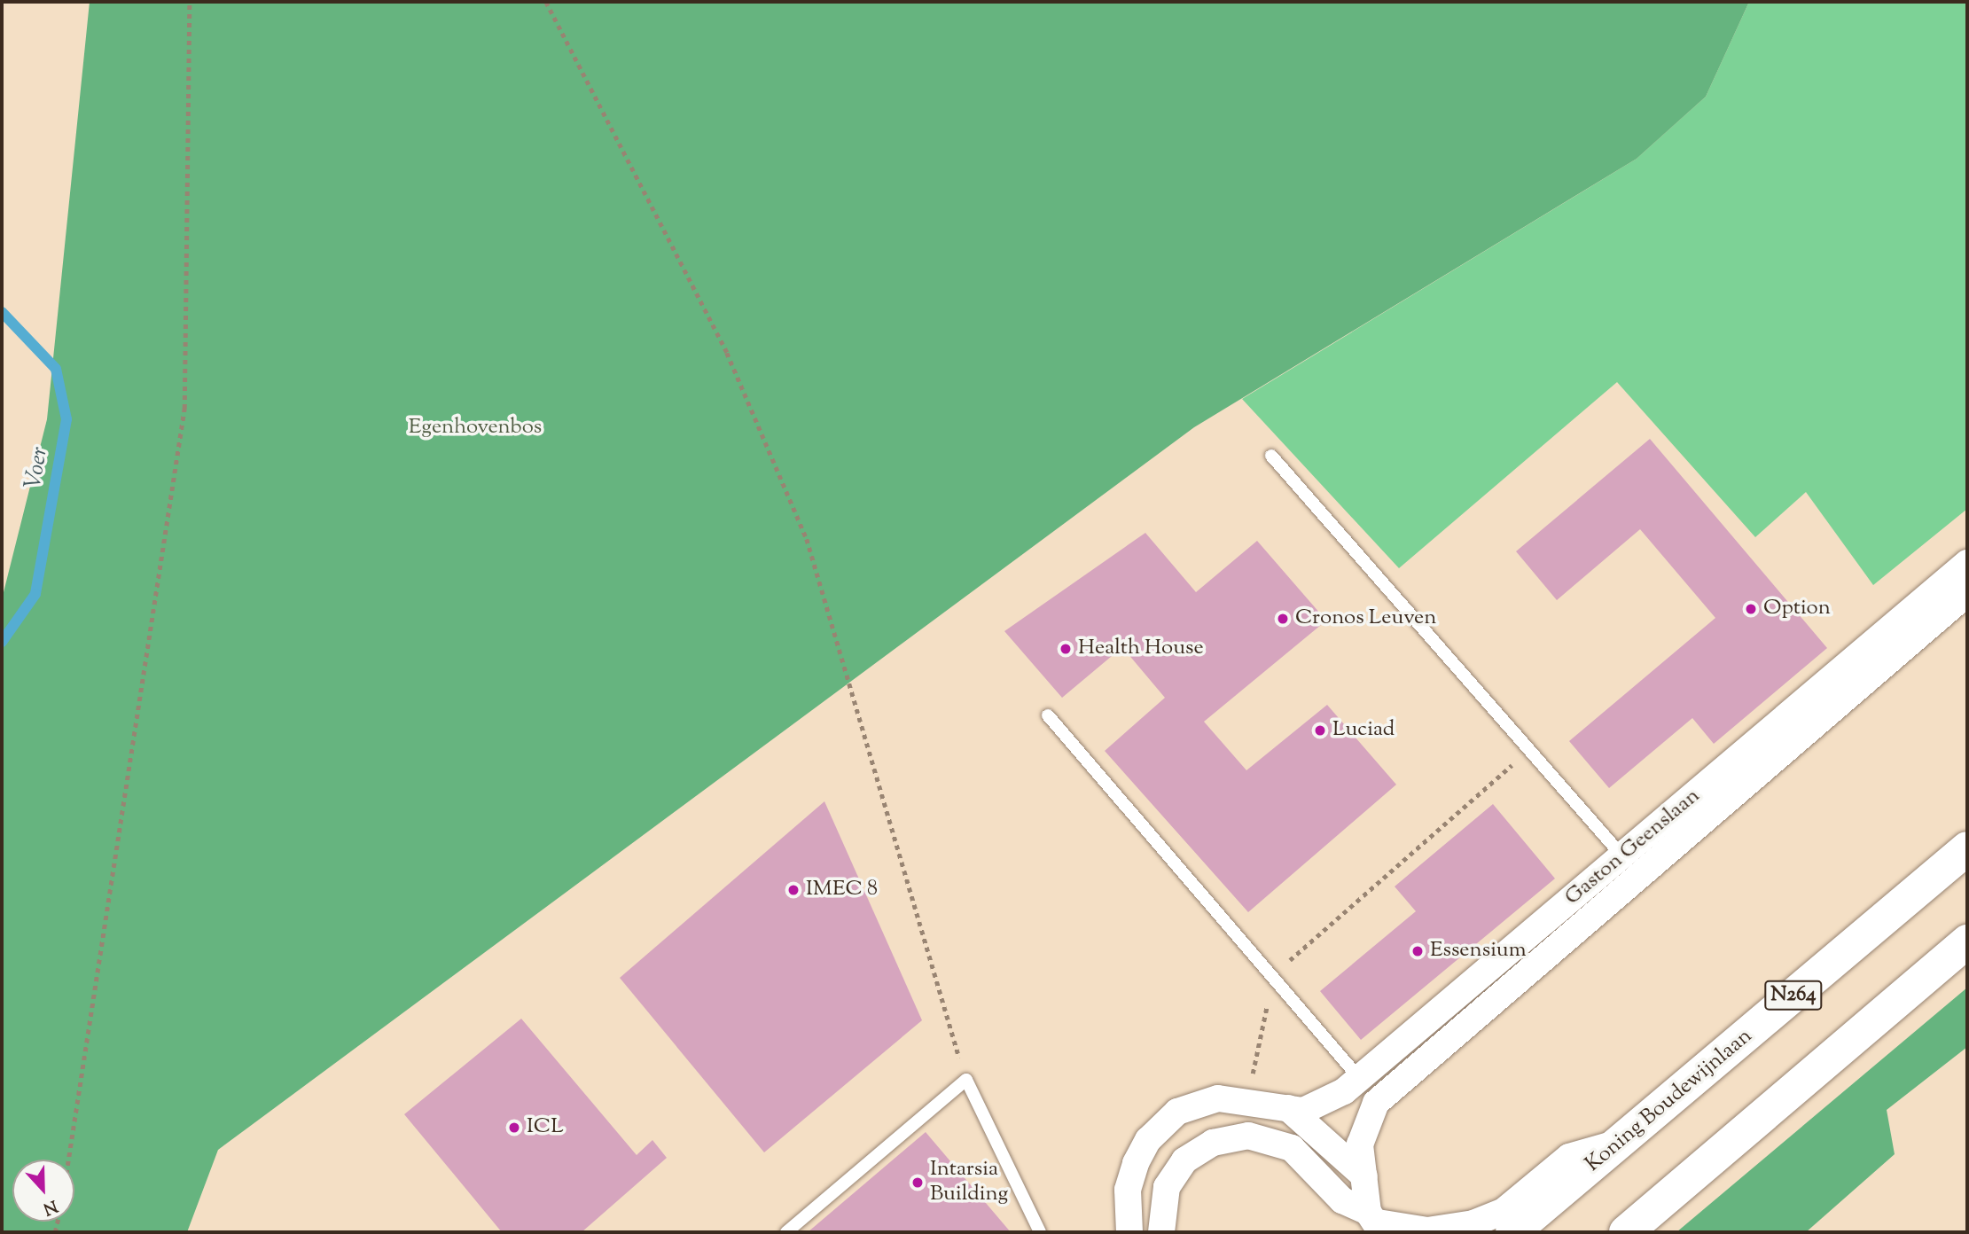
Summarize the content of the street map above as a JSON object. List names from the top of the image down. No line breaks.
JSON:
{"streets":{"highway":["N264","Koning Boudewijnlaan"],"street":["Gaston Geenslaan"]},"water":["Voer"],"parks":["Egenhovenbos"],"places":["Option","Cronos Leuven","Health House","Luciad","IMEC 8","Essensium","ICL","Intarsia Building"],"north":"bottom"}
